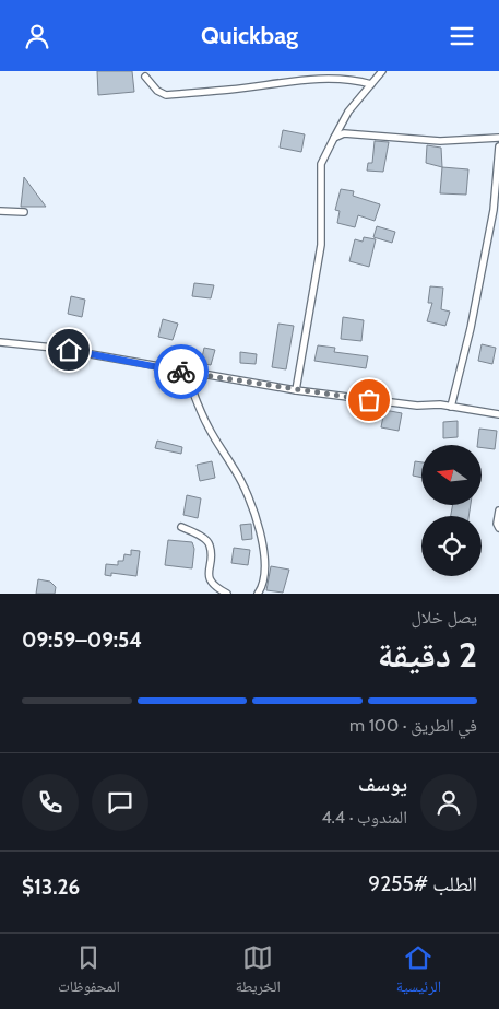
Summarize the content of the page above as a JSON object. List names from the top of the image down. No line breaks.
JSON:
{"north":"left","page":{"header":"Quickbag","heading":["2 دقيقة","يصل خلال","09:54–09:59"],"panel":["يوسف","المندوب · 4.4","الطلب #9255","$13.26"],"bar":"في الطريق · 100 m","tabs":["الرئيسية","الخريطة","المحفوظات"]}}
